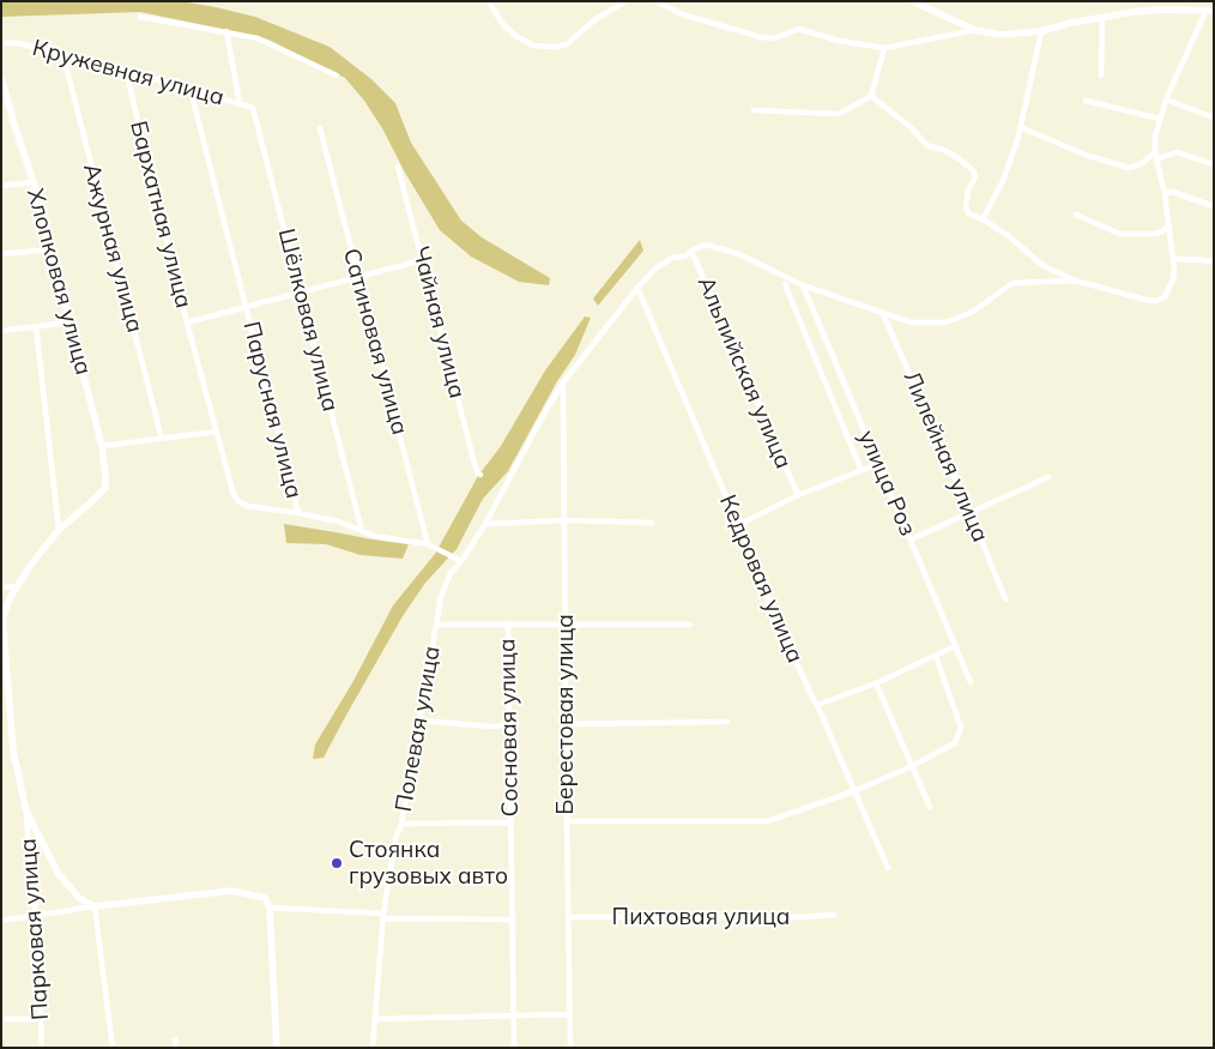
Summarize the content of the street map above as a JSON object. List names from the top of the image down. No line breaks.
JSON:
{"streets":{"street":["Кружевная улица","Бархатная улица","Ажурная улица","Хлопковая улица","Шёлковая улица","Чайная улица","Сатиновая улица","Альпийская улица","Парусная улица","Лилейная улица","улица Роз","Кедровая улица","Берестовая улица","Сосновая улица","Полевая улица","Пихтовая улица","Парковая улица"]},"crossings":[["Кружевная улица","Бархатная улица"],["Кружевная улица","Ажурная улица"],["Кружевная улица","Шёлковая улица"],["Кружевная улица","Парусная улица"],["Бархатная улица","Парусная улица"],["Альпийская улица","Полевая улица"],["Лилейная улица","Полевая улица"],["улица Роз","Полевая улица"],["Кедровая улица","Полевая улица"],["Берестовая улица","Полевая улица"],["Берестовая улица","Пихтовая улица"]],"places":["Стоянка грузовых авто"]}
